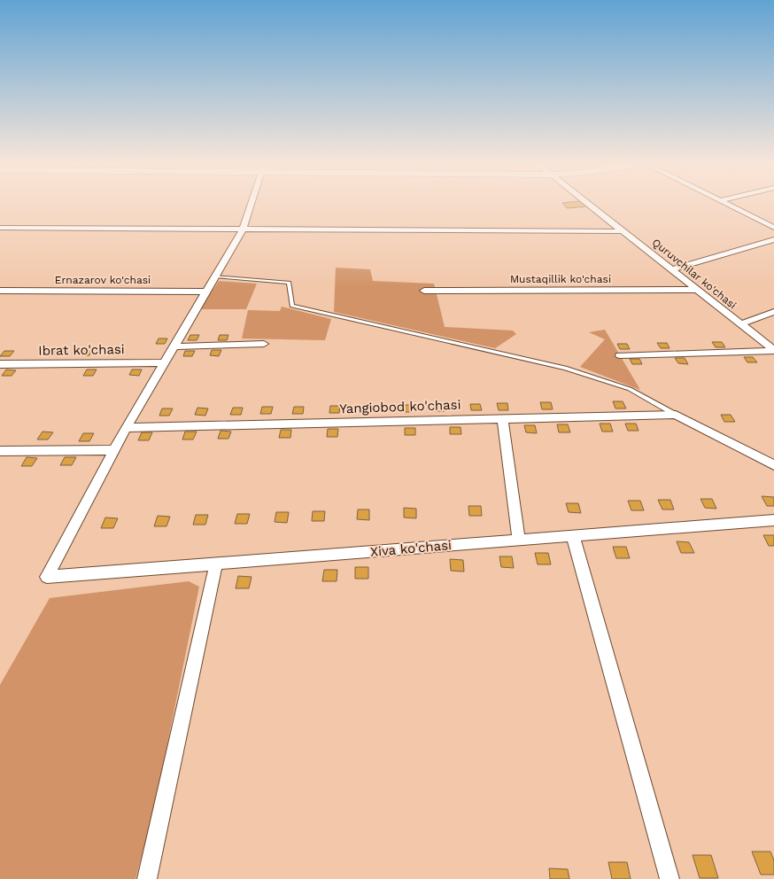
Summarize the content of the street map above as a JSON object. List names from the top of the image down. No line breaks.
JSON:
{"streets":{"street":["Quruvchilar ko'chasi","Mustaqillik ko'chasi","Ernazarov ko'chasi","Ibrat ko'chasi","Yangiobod ko'chasi","Xiva ko'chasi"]},"crossings":[["Quruvchilar ko'chasi","Mustaqillik ko'chasi"]]}
